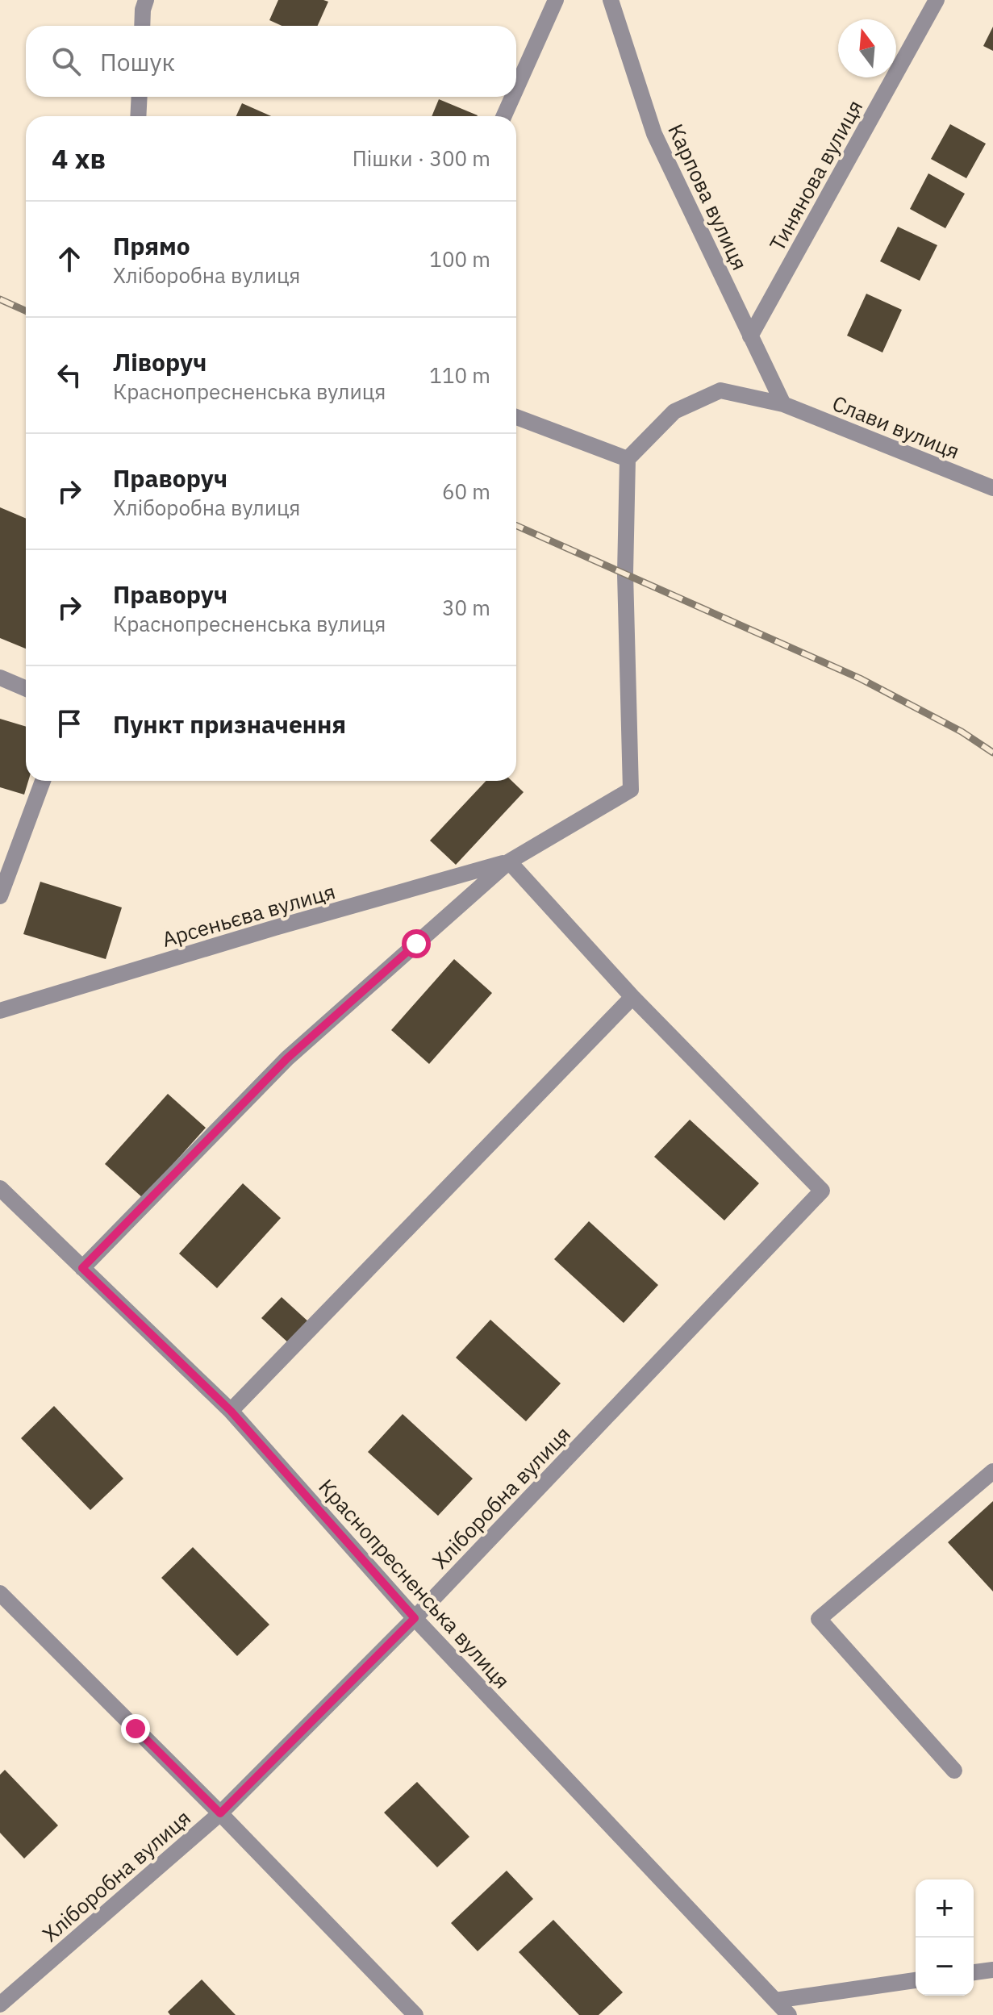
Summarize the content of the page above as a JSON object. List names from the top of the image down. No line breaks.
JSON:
{"streets":{"street":["Тинянова вулиця","Карпова вулиця","Слави вулиця","Арсеньєва вулиця","Хліборобна вулиця","Краснопресненська вулиця"]},"crossings":[["Тинянова вулиця","Карпова вулиця"],["Карпова вулиця","Слави вулиця"],["Арсеньєва вулиця","Хліборобна вулиця"],["Хліборобна вулиця","Краснопресненська вулиця"]],"north":"top","page":{"search":"Пошук","heading":["4 хв","Пішки · 300 m"],"list":[["Прямо","Хліборобна вулиця","100 m"],["Ліворуч","Краснопресненська вулиця","110 m"],["Праворуч","Хліборобна вулиця","60 m"],["Праворуч","Краснопресненська вулиця","30 m"],"Пункт призначення"],"map_buttons":["+","−"]}}
